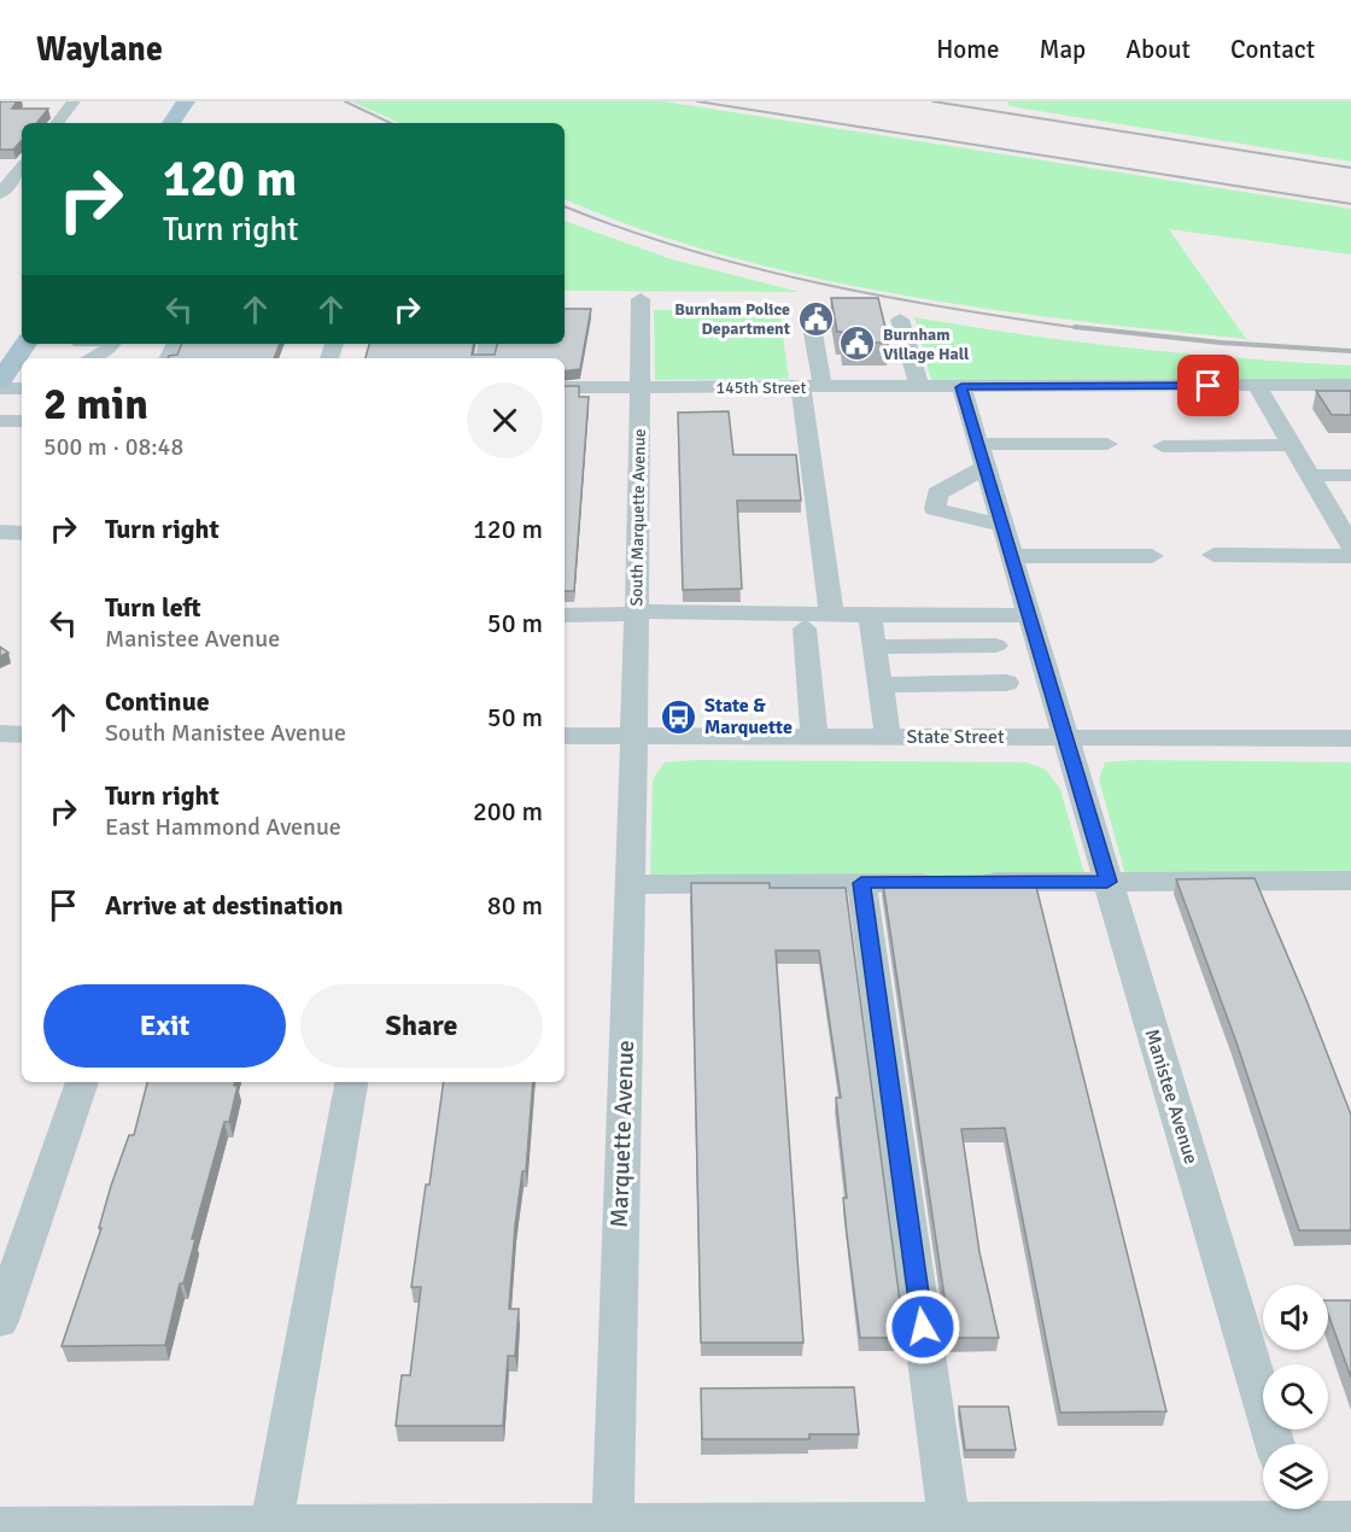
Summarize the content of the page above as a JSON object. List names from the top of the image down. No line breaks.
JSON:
{"streets":{"street":["145th Street","South Marquette Avenue","State Street","Manistee Avenue","Marquette Avenue"]},"crossings":[["145th Street","South Marquette Avenue"],["145th Street","Manistee Avenue"],["South Marquette Avenue","State Street"],["South Marquette Avenue","Marquette Avenue"],["State Street","Manistee Avenue"],["State Street","Marquette Avenue"]],"places":{"public building":["Burnham Police Department","Burnham Village Hall"],"bus stop":["State & Marquette"]},"page":{"header":"Waylane","nav":["Home","Map","About","Contact"],"turn":["120 m","Turn right"],"heading":["2 min","500 m · 08:48"],"list":[{"name":"Turn right","value":"120 m"},{"name":"Turn left","note":"Manistee Avenue","value":"50 m"},{"name":"Continue","note":"South Manistee Avenue","value":"50 m"},{"name":"Turn right","note":"East Hammond Avenue","value":"200 m"},{"name":"Arrive at destination","value":"80 m"}],"buttons":["Exit","Share"]}}
